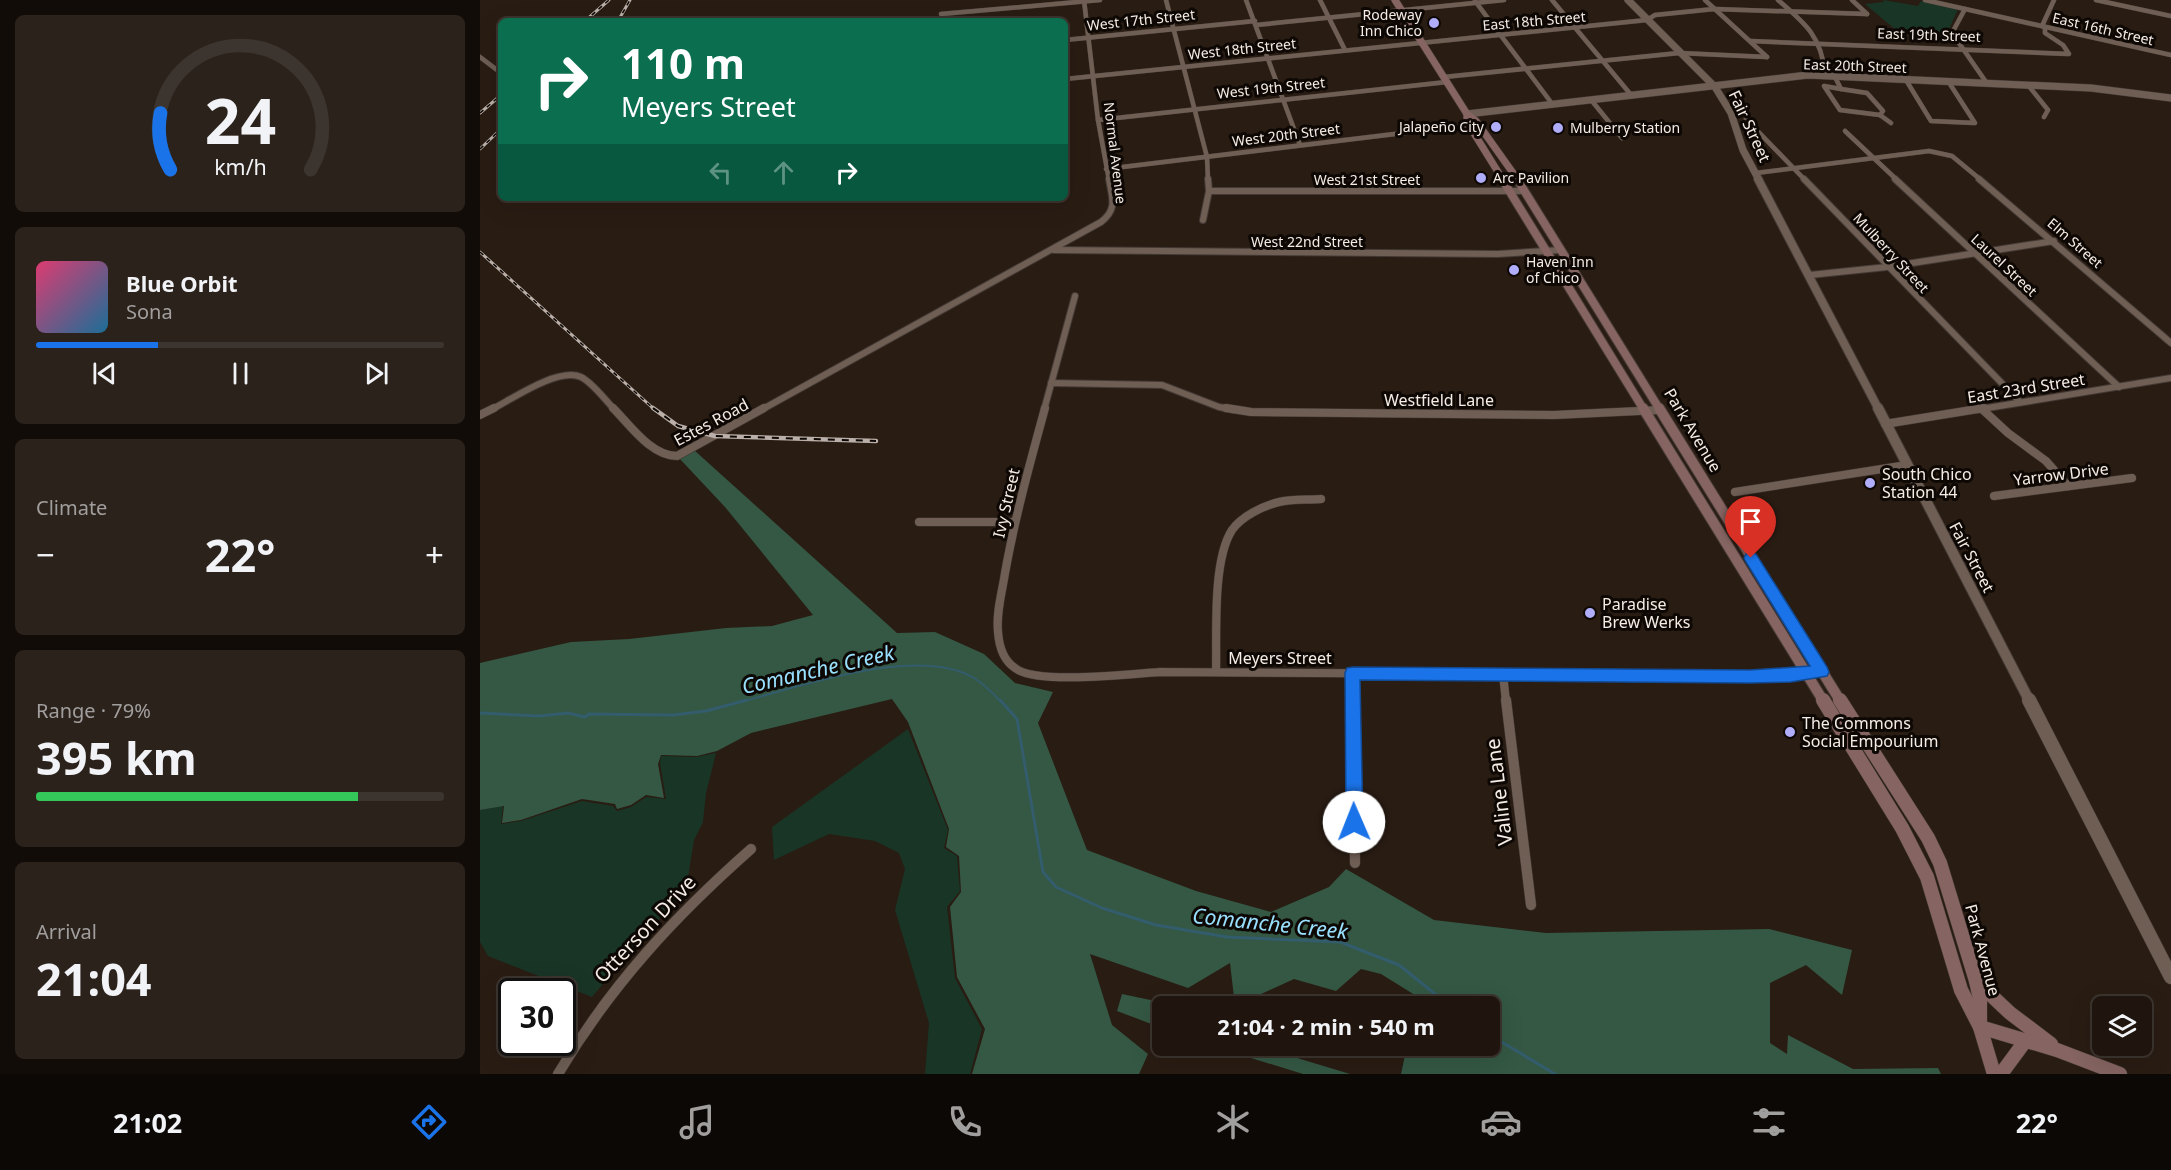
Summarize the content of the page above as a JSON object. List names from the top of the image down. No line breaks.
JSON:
{"streets":{"main road":["Park Avenue"],"street":["West 17th Street","East 18th Street","East 16th Street","East 19th Street","West 18th Street","East 20th Street","West 19th Street","Fair Street","West 20th Street","Normal Avenue","West 21st Street","West 22nd Street","Elm Street","Mulberry Street","Laurel Street","East 23rd Street","Westfield Lane","Estes Road","Yarrow Drive","Ivy Street","Meyers Street","Valine Lane","Otterson Drive"]},"crossings":[["West 17th Street","Normal Avenue"],["West 17th Street","Park Avenue"],["East 18th Street","West 18th Street"],["East 18th Street","Park Avenue"],["East 16th Street","East 19th Street"],["West 18th Street","Normal Avenue"],["West 18th Street","Park Avenue"],["East 20th Street","Fair Street"],["East 20th Street","Park Avenue"],["West 19th Street","Normal Avenue"],["West 19th Street","Park Avenue"],["Fair Street","East 23rd Street"],["West 20th Street","Normal Avenue"],["West 20th Street","Park Avenue"],["Normal Avenue","West 22nd Street"],["Normal Avenue","Estes Road"],["West 21st Street","Park Avenue"],["West 22nd Street","Park Avenue"],["Elm Street","Laurel Street"],["Mulberry Street","East 23rd Street"],["Laurel Street","East 23rd Street"],["Westfield Lane","Park Avenue"],["Westfield Lane","Ivy Street"],["Park Avenue","Meyers Street"],["Ivy Street","Meyers Street"],["Meyers Street","Valine Lane"]],"water":["Comanche Creek"],"places":["Rodeway Inn Chico","Jalapeño City","Mulberry Station","Arc Pavilion","Haven Inn of Chico","South Chico Station 44","Paradise Brew Werks","The Commons Social Empourium"],"page":{"turn":["110 m","Meyers Street"],"song":["Blue Orbit","Sona"],"tile":["Climate",["Range · 79%","395 km"],["Arrival","21:04"]],"heat":["−","22°","+"],"limit":"30","trip":"21:04 · 2 min · 540 m","tabs":["21:02","22°"],"gauge":["24","km/h"]}}
